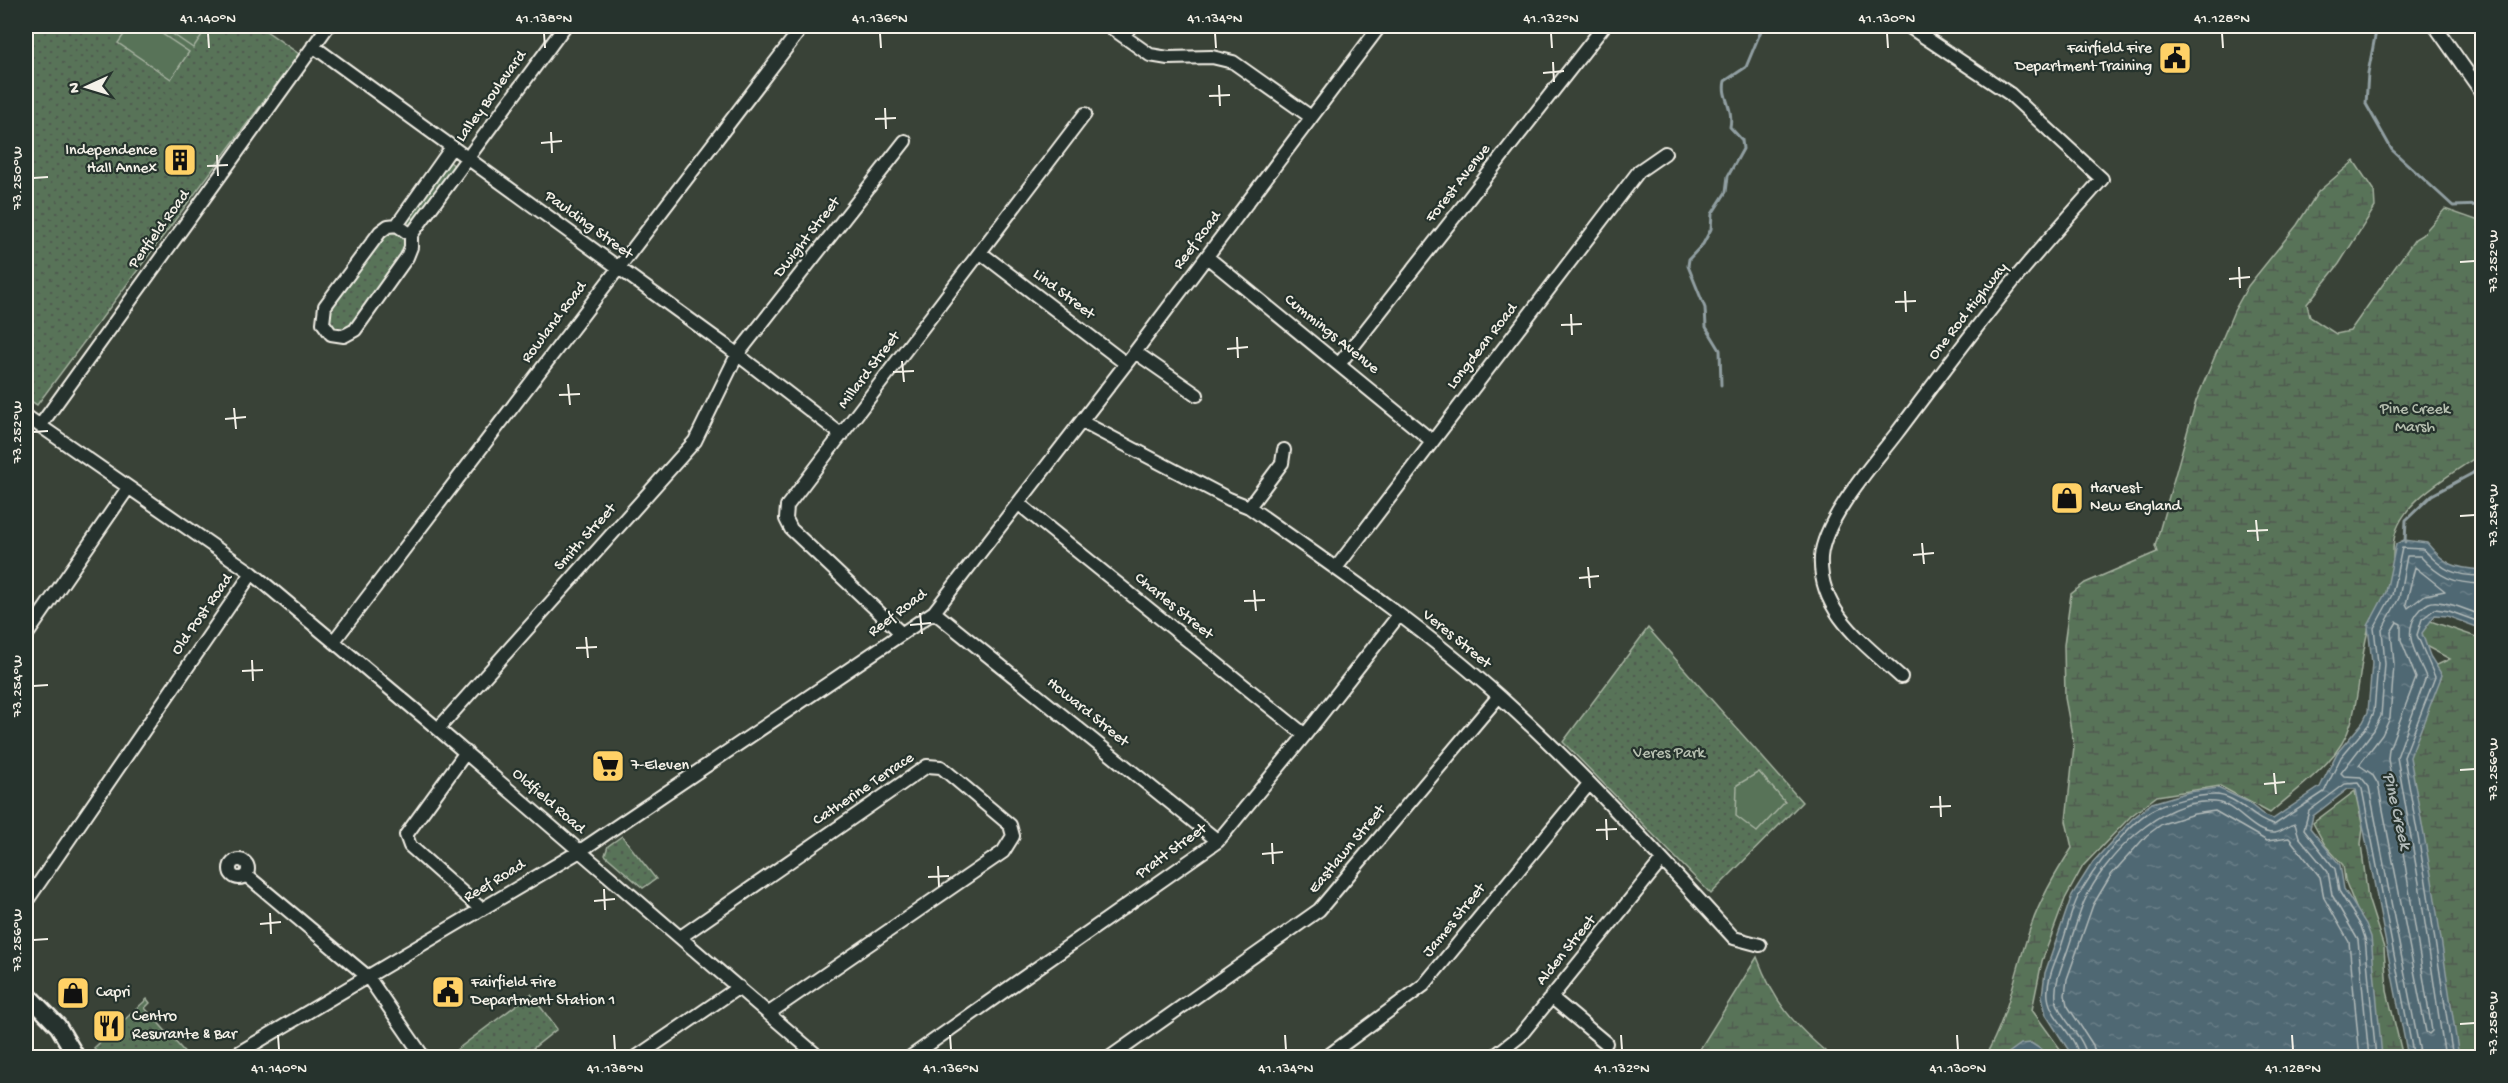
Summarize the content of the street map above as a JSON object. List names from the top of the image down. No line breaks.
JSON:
{"streets":{"street":["Lalley Boulevard","Forest Avenue","Paulding Street","Penfield Road","Dwight Street","Reef Road","Lind Street","One Rod Highway","Rowland Road","Cummings Avenue","Longdean Road","Millard Street","Smith Street","Charles Street","Old Post Road","Veres Street","Howard Street","Catherine Terrace","Oldfield Road","Eastlawn Street","Pratt Street","James Street","Alden Street"]},"crossings":[["Lalley Boulevard","Paulding Street"],["Forest Avenue","Cummings Avenue"],["Paulding Street","Penfield Road"],["Paulding Street","Dwight Street"],["Paulding Street","Rowland Road"],["Paulding Street","Millard Street"],["Paulding Street","Smith Street"],["Penfield Road","Old Post Road"],["Dwight Street","Smith Street"],["Reef Road","Lind Street"],["Reef Road","Cummings Avenue"],["Reef Road","Millard Street"],["Reef Road","Charles Street"],["Reef Road","Veres Street"],["Reef Road","Howard Street"],["Reef Road","Oldfield Road"],["Lind Street","Millard Street"],["Rowland Road","Oldfield Road"],["Cummings Avenue","Longdean Road"],["Longdean Road","Veres Street"],["Smith Street","Oldfield Road"],["Charles Street","Pratt Street"],["Old Post Road","Oldfield Road"],["Veres Street","Eastlawn Street"],["Veres Street","Pratt Street"],["Veres Street","James Street"],["Veres Street","Alden Street"],["Howard Street","Pratt Street"],["Catherine Terrace","Oldfield Road"]],"water":["Pine Creek"],"parks":["Pine Creek Marsh","Veres Park"],"places":{"public building":["Fairfield Fire Department Training","Fairfield Fire Department Station 1"],"building":["Independence Hall Annex"],"shop":["Harvest New England","Capri"],"supermarket":["7-Eleven"],"restaurant":["Centro Resurante & Bar"]},"north":"left","coordinates":["41.140°N","41.138°N","41.136°N","41.134°N","41.132°N","41.130°N","41.128°N","73.250°W","73.252°W","73.254°W","73.256°W","73.258°W"]}
